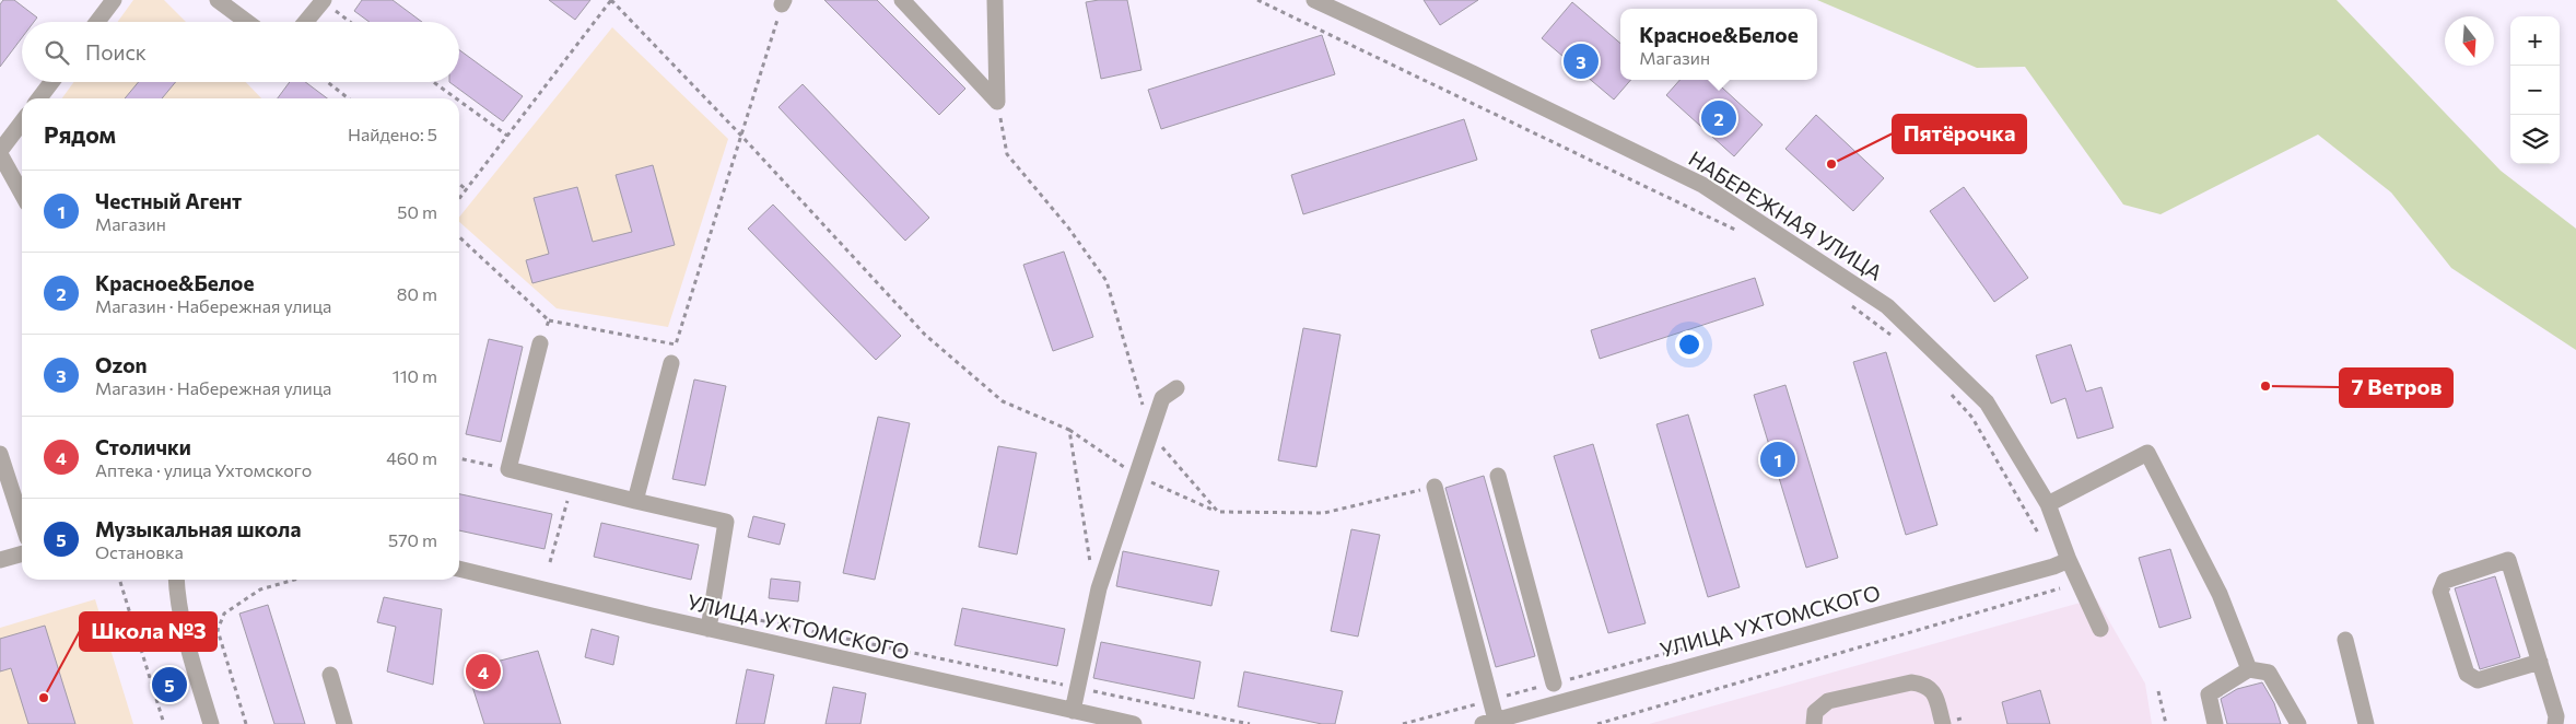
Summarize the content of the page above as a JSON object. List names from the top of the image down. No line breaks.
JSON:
{"streets":{"street":["НАБЕРЕЖНАЯ УЛИЦА","УЛИЦА УХТОМСКОГО"]},"crossings":[["НАБЕРЕЖНАЯ УЛИЦА","УЛИЦА УХТОМСКОГО"]],"places":["Пятёрочка","7 Ветров","Школа №3"],"north":"bottom","page":{"popup":["Красное&Белое","Магазин"],"map_buttons":["+","−"],"search":"Поиск","pins":["3","2","1","4","5"],"heading":["Рядом","Найдено: 5"],"list":[{"mark":"1","name":"Честный Агент","note":"Магазин","value":"50 m"},{"mark":"2","name":"Красное&Белое","note":"Магазин · Набережная улица","value":"80 m"},{"mark":"3","name":"Ozon","note":"Магазин · Набережная улица","value":"110 m"},{"mark":"4","name":"Столички","note":"Аптека · улица Ухтомского","value":"460 m"},{"mark":"5","name":"Музыкальная школа","note":"Остановка","value":"570 m"}]}}
